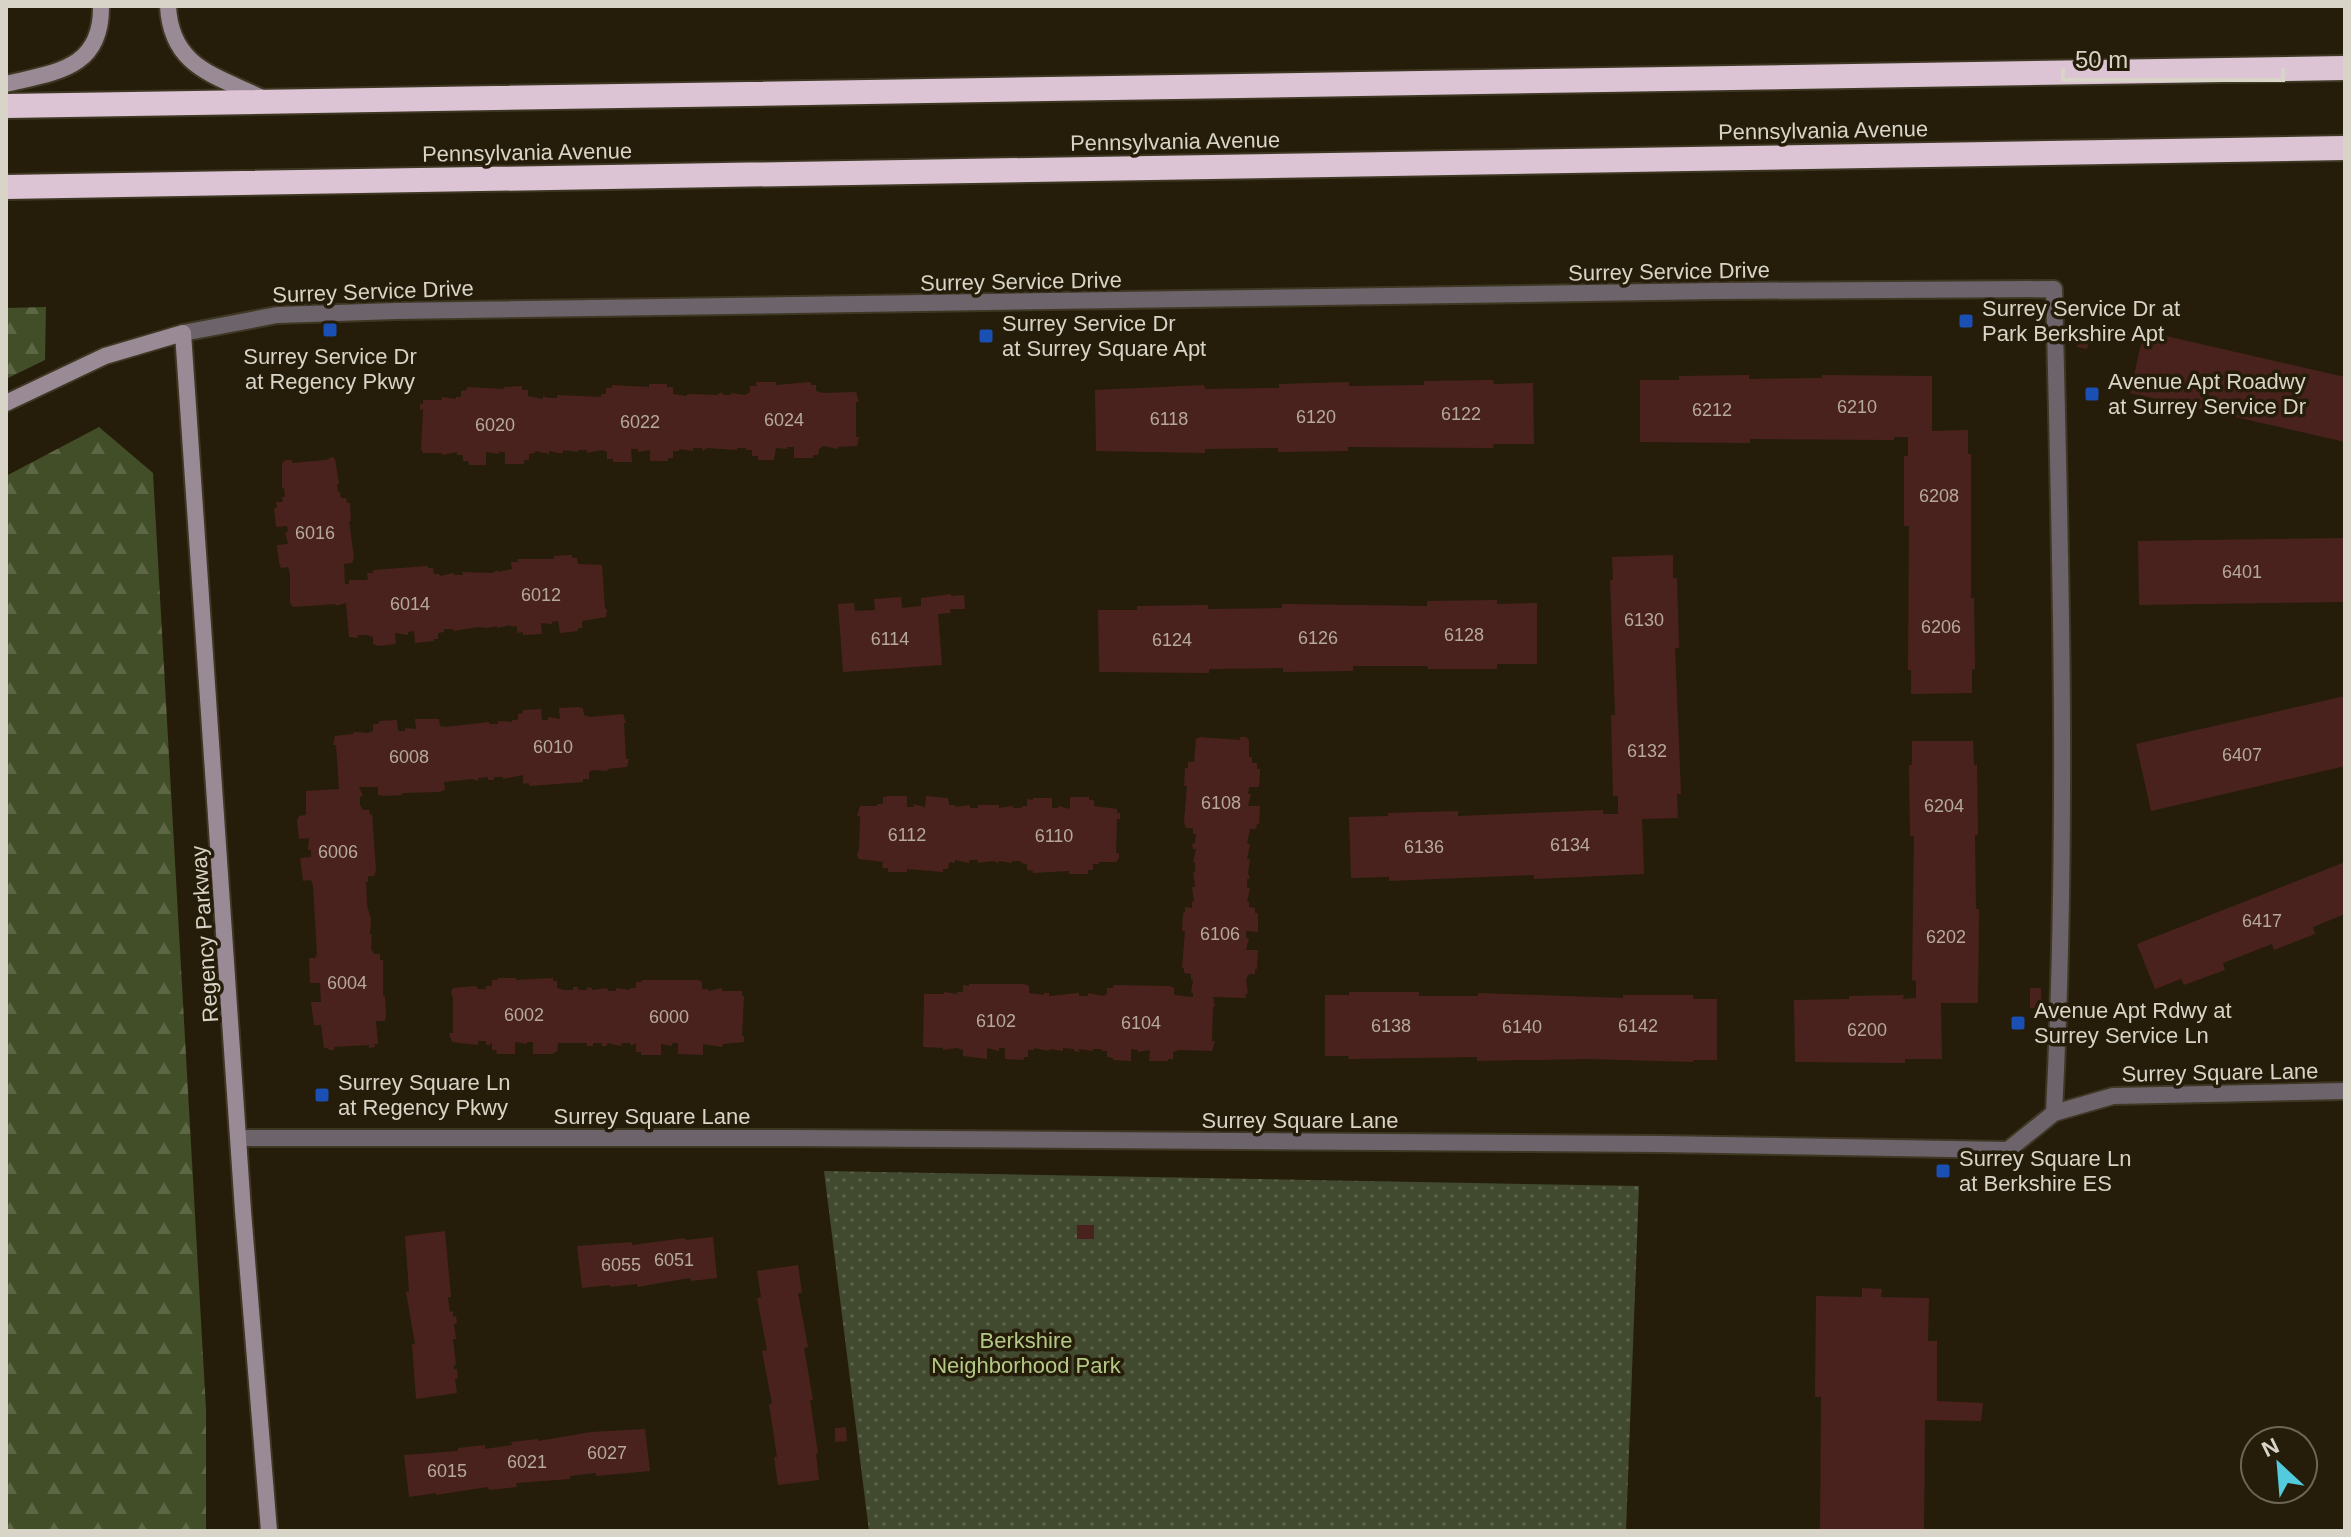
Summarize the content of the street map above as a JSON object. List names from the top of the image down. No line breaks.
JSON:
{"streets":{"highway":["Pennsylvania Avenue"],"street":["Surrey Service Drive","Regency Parkway","Surrey Square Lane"]},"crossings":[["Surrey Service Drive","Regency Parkway"],["Surrey Service Drive","Surrey Square Lane"],["Regency Parkway","Surrey Square Lane"]],"parks":["Berkshire Neighborhood Park"],"places":{"transit":["Surrey Service Dr at Park Berkshire Apt","Surrey Service Dr at Regency Pkwy","Surrey Service Dr at Surrey Square Apt","Avenue Apt Roadwy at Surrey Service Dr","Avenue Apt Rdwy at Surrey Service Ln","Surrey Square Ln at Regency Pkwy","Surrey Square Ln at Berkshire ES"]},"house_numbers":["6210","6212","6122","6120","6118","6024","6022","6020","6208","6016","6401","6012","6014","6130","6206","6128","6126","6114","6124","6010","6132","6407","6008","6108","6204","6112","6110","6134","6136","6006","6417","6106","6202","6004","6002","6000","6102","6104","6138","6142","6140","6200","6051","6055","6027","6021","6015"],"scale_bar":"50 m","north":"top left"}
